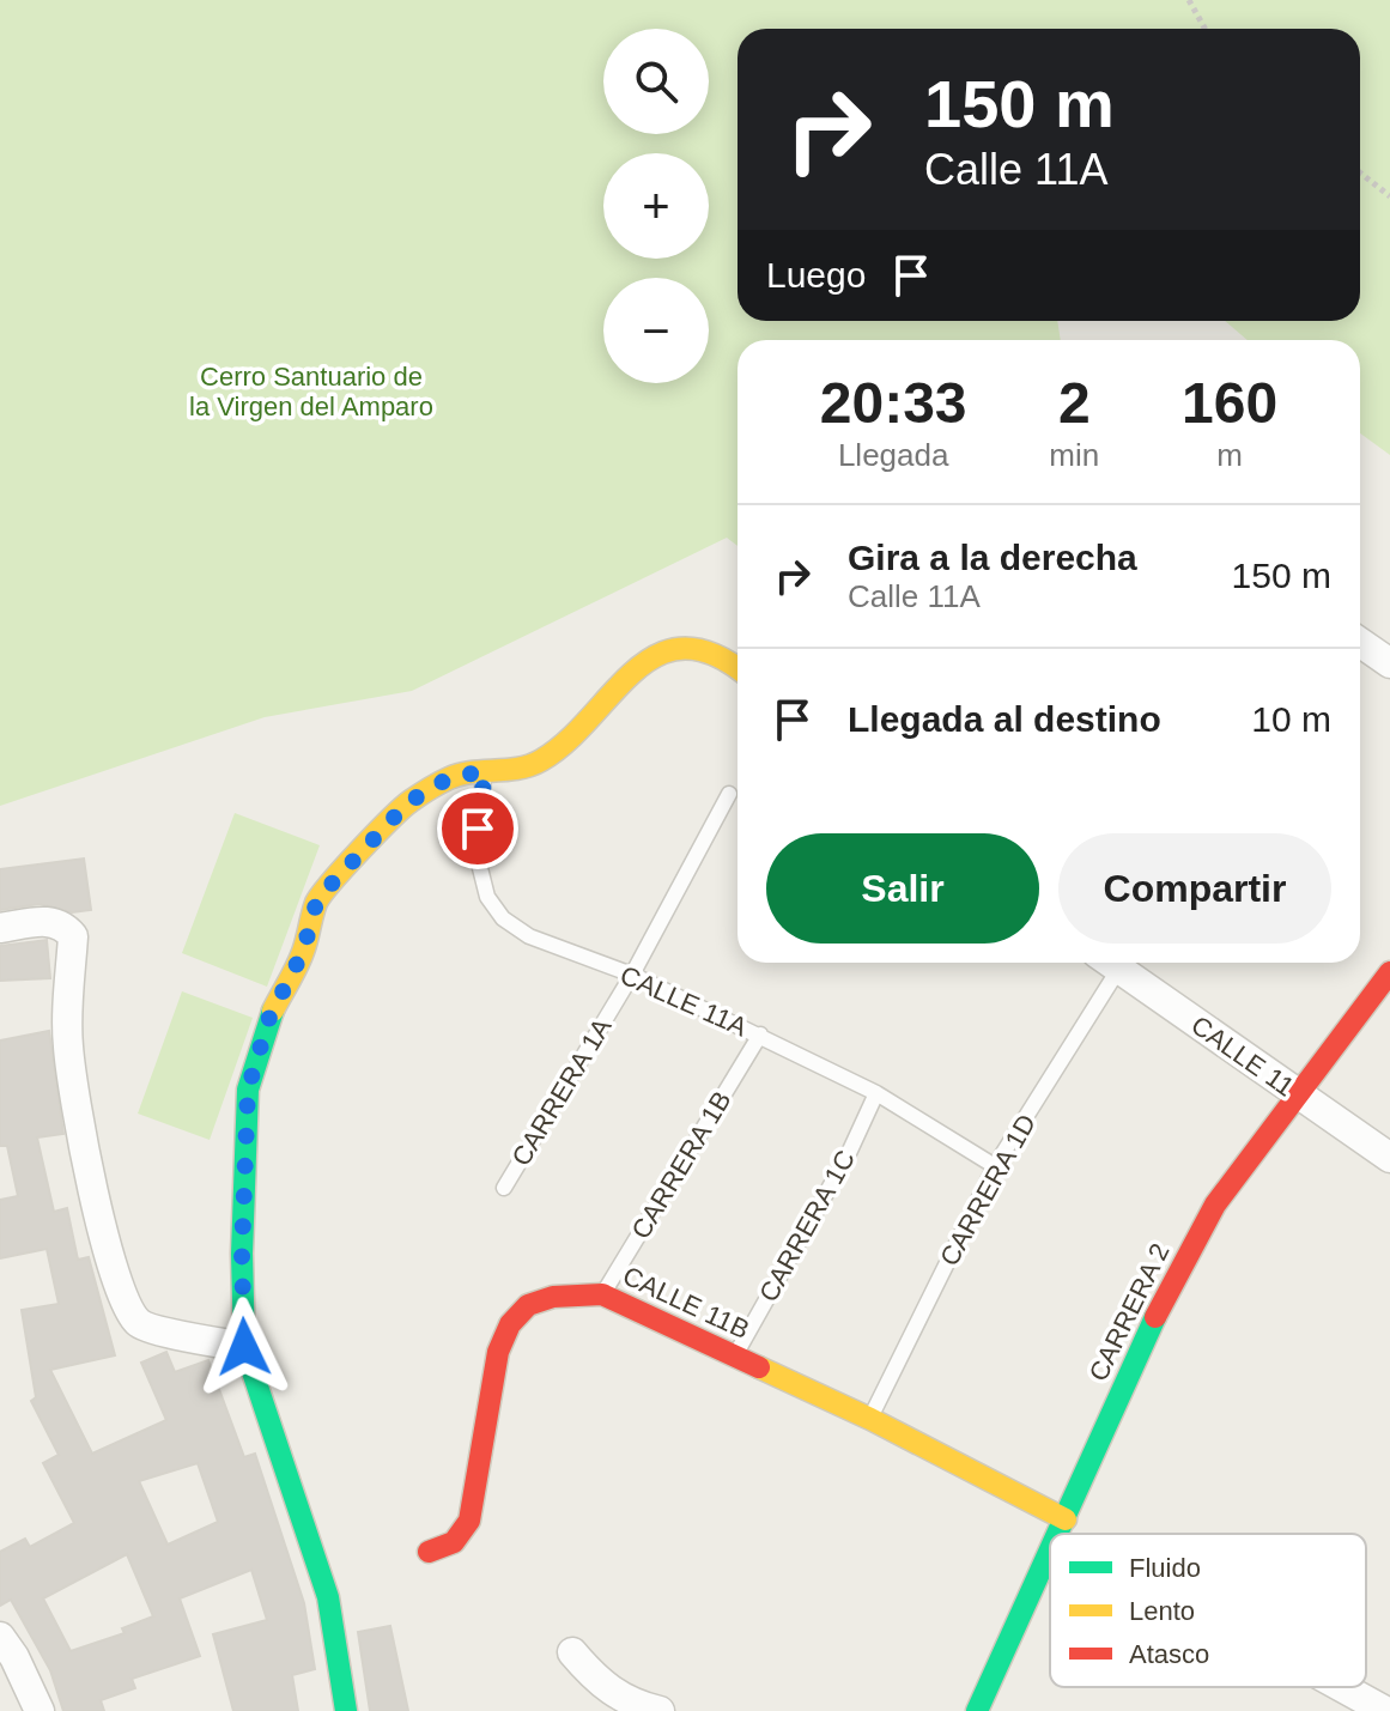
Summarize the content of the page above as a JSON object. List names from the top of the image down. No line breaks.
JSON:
{"streets":{"street":["CALLE 11","CALLE 11B","CARRERA 2"],"lane":["CALLE 11A","CARRERA 1A","CARRERA 1B","CARRERA 1D","CARRERA 1C"]},"crossings":[["CALLE 11A","CARRERA 1A"],["CALLE 11A","CARRERA 1B"],["CALLE 11A","CARRERA 1D"],["CALLE 11A","CARRERA 1C"],["CALLE 11","CARRERA 2"],["CARRERA 1B","CALLE 11B"],["CARRERA 1D","CALLE 11B"],["CARRERA 1C","CALLE 11B"],["CALLE 11B","CARRERA 2"]],"parks":["Cerro Santuario de la Virgen del Amparo"],"legend":["Fluido","Lento","Atasco"],"page":{"map_buttons":["+","−"],"turn":["150 m","Calle 11A"],"then":"Luego","eta":["20:33","Llegada","2","min","160","m"],"list":[{"name":"Gira a la derecha","note":"Calle 11A","value":"150 m"},{"name":"Llegada al destino","value":"10 m"}],"buttons":["Salir","Compartir"]}}
